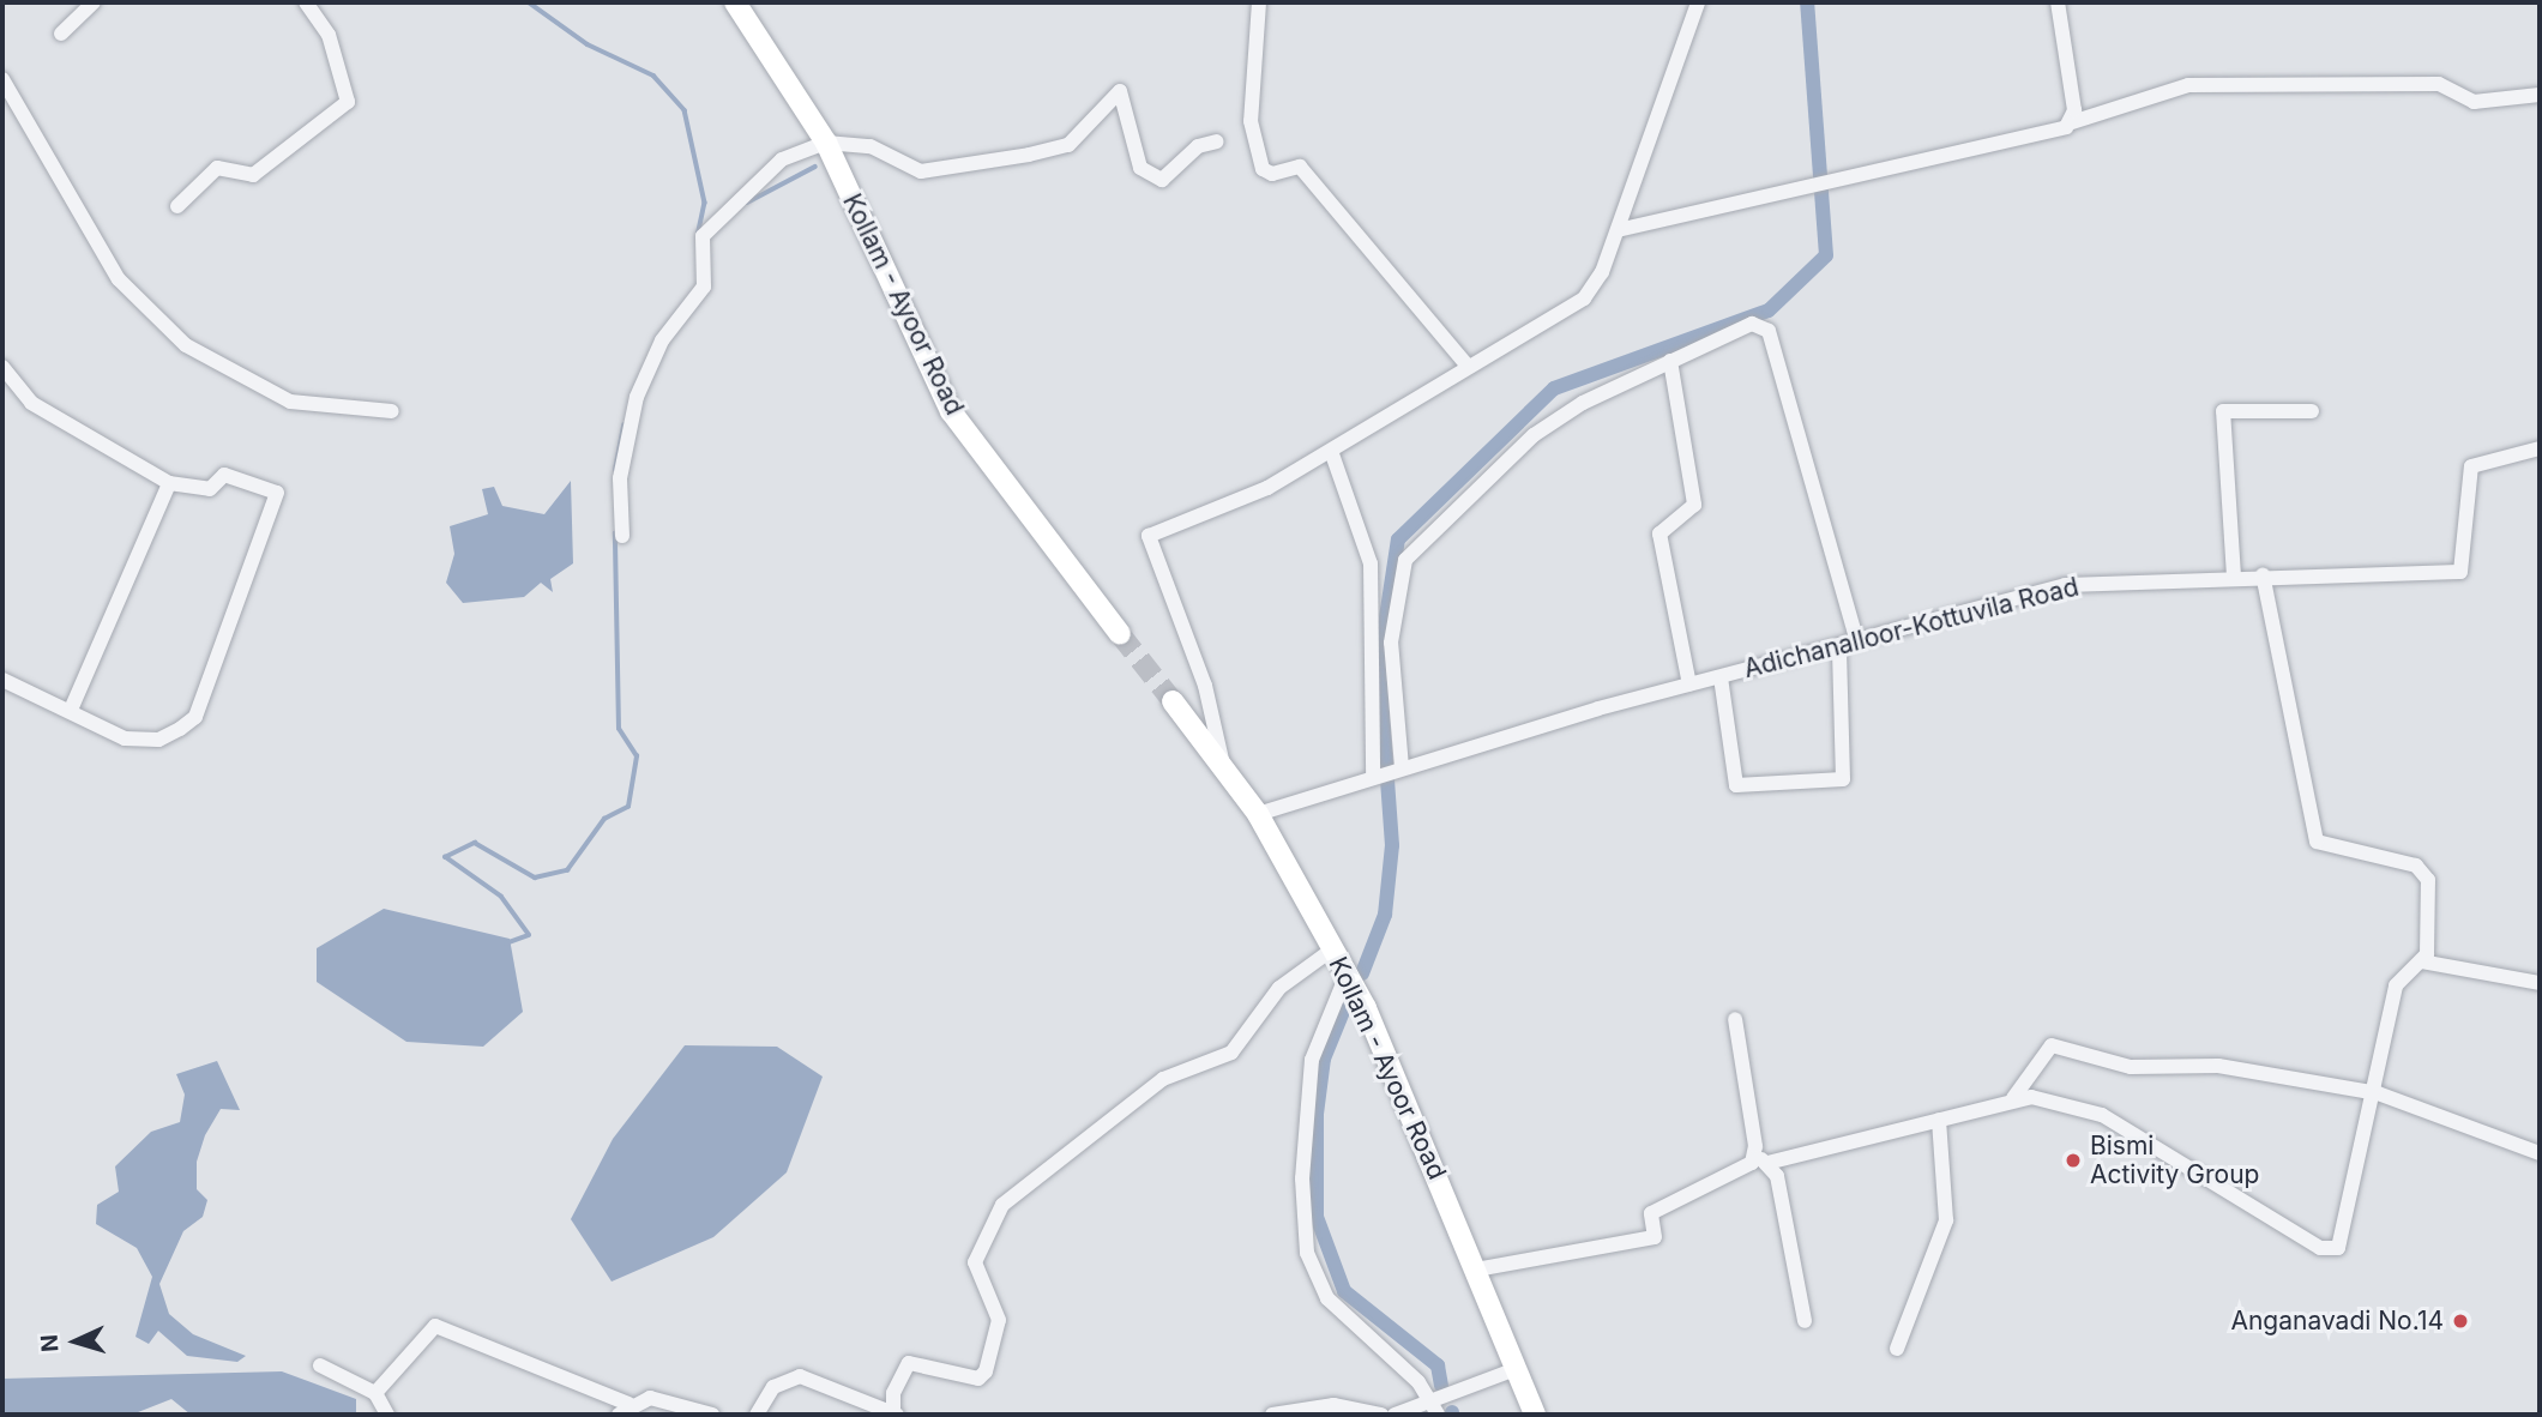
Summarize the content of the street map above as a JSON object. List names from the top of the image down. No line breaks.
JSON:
{"streets":{"main road":["Kollam - Ayoor Road"],"street":["Adichanalloor-Kottuvila Road"]},"crossings":[["Kollam - Ayoor Road","Adichanalloor-Kottuvila Road"]],"places":["Bismi Activity Group","Anganavadi No.14"],"north":"left"}
